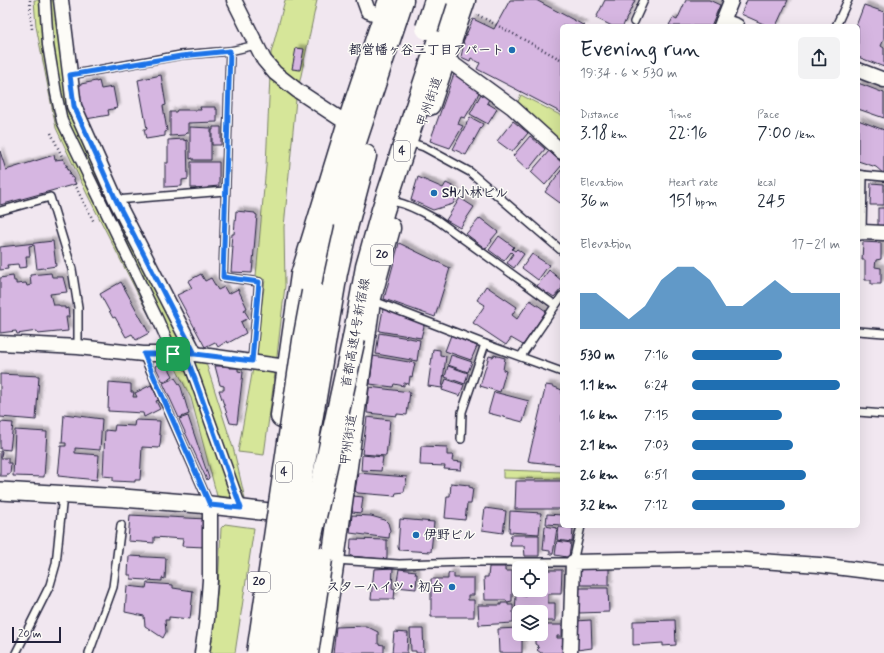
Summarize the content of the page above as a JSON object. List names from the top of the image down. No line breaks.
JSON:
{"streets":{"highway":["甲州街道","4","20","首都高速4号新宿線"]},"places":["都営幡ヶ谷二丁目アパート","SH小林ビル","伊野ビル","スターハイツ・初台"],"scale_bar":"20 m","page":{"heading":["Evening run","19:34 · 6 × 530 m"],"stats":[["Distance","3.18 km"],["Time","22:16"],["Pace","7:00 /km"],["Elevation","36 m"],["Heart rate","151 bpm"],["kcal","245"]],"chart":["Elevation","17–21 m"],"list":[{"name":"530 m","note":"7:16"},{"name":"1.1 km","note":"6:24"},{"name":"1.6 km","note":"7:15"},{"name":"2.1 km","note":"7:03"},{"name":"2.6 km","note":"6:51"},{"name":"3.2 km","note":"7:12"}],"scale":"20 m"}}
